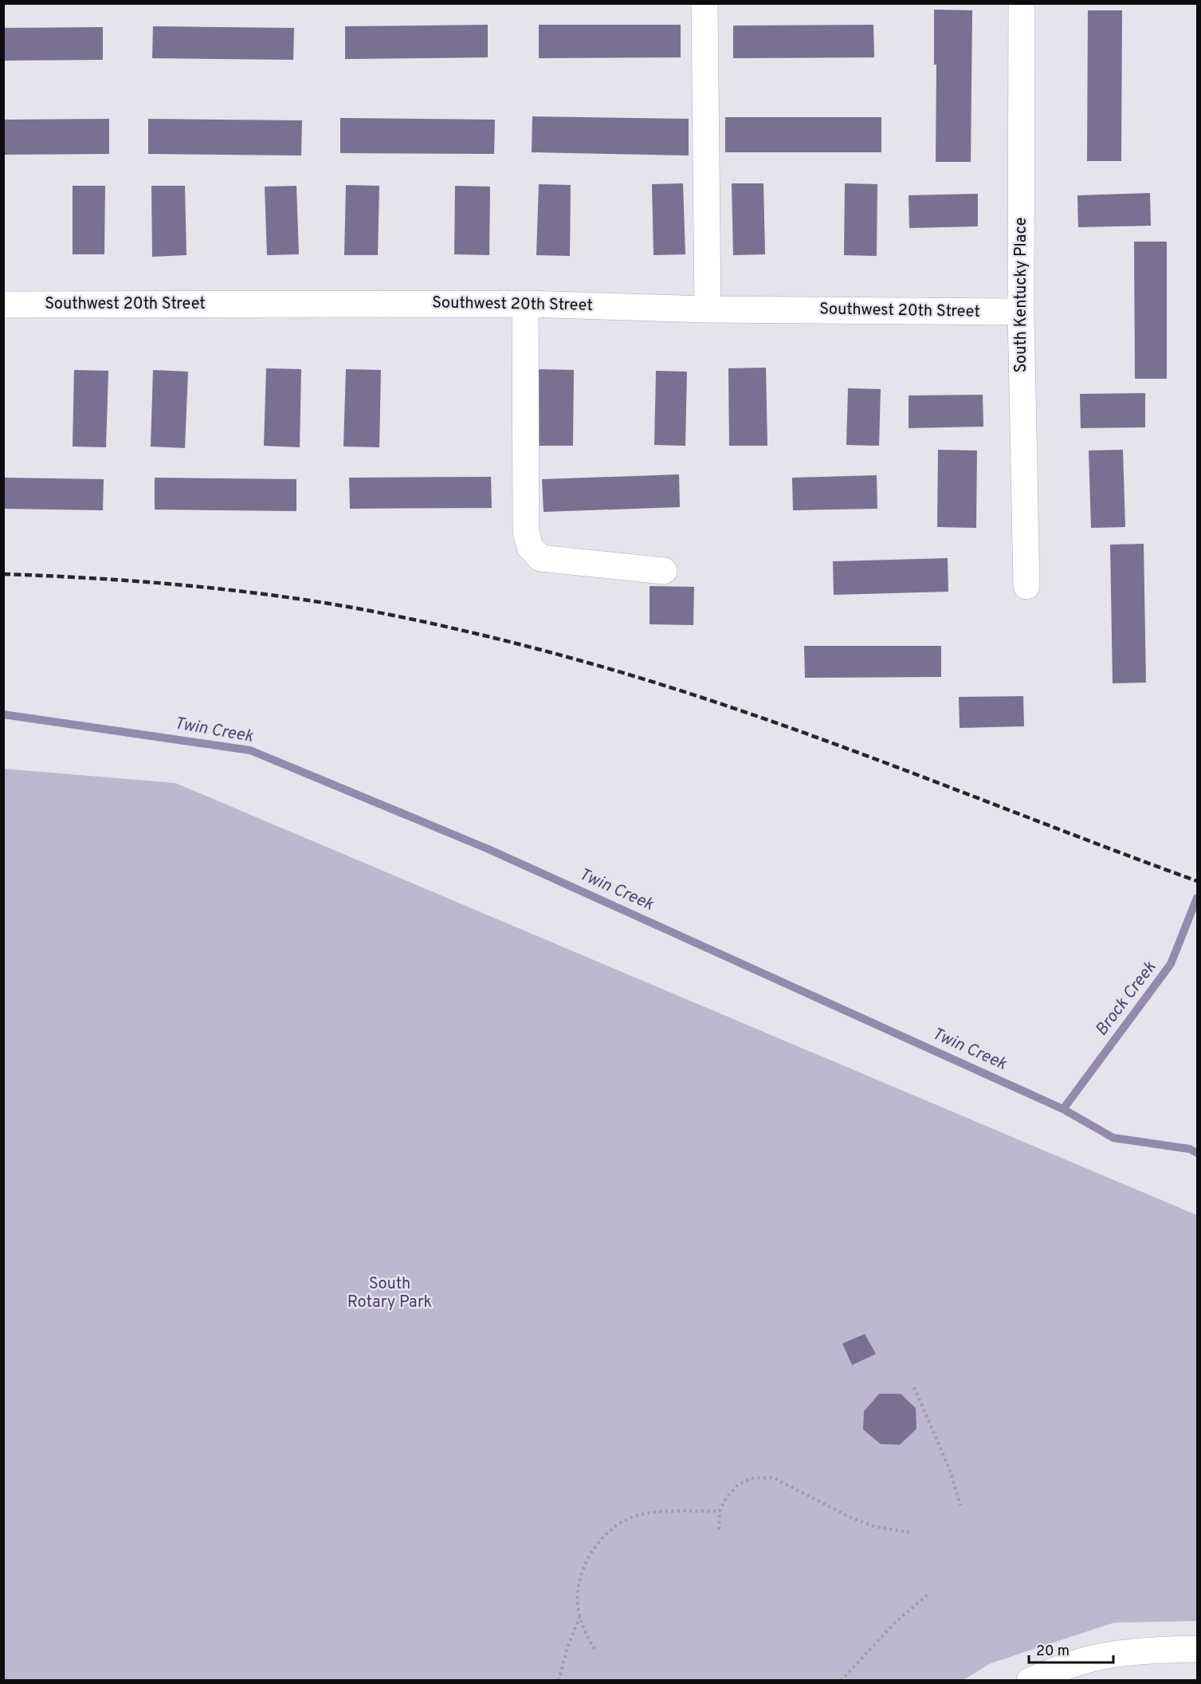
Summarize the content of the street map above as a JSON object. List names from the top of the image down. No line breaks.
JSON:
{"streets":{"street":["South Kentucky Place","Southwest 20th Street"]},"crossings":[["South Kentucky Place","Southwest 20th Street"]],"water":["Twin Creek","Brock Creek"],"parks":["South Rotary Park"],"scale_bar":"20 m"}
